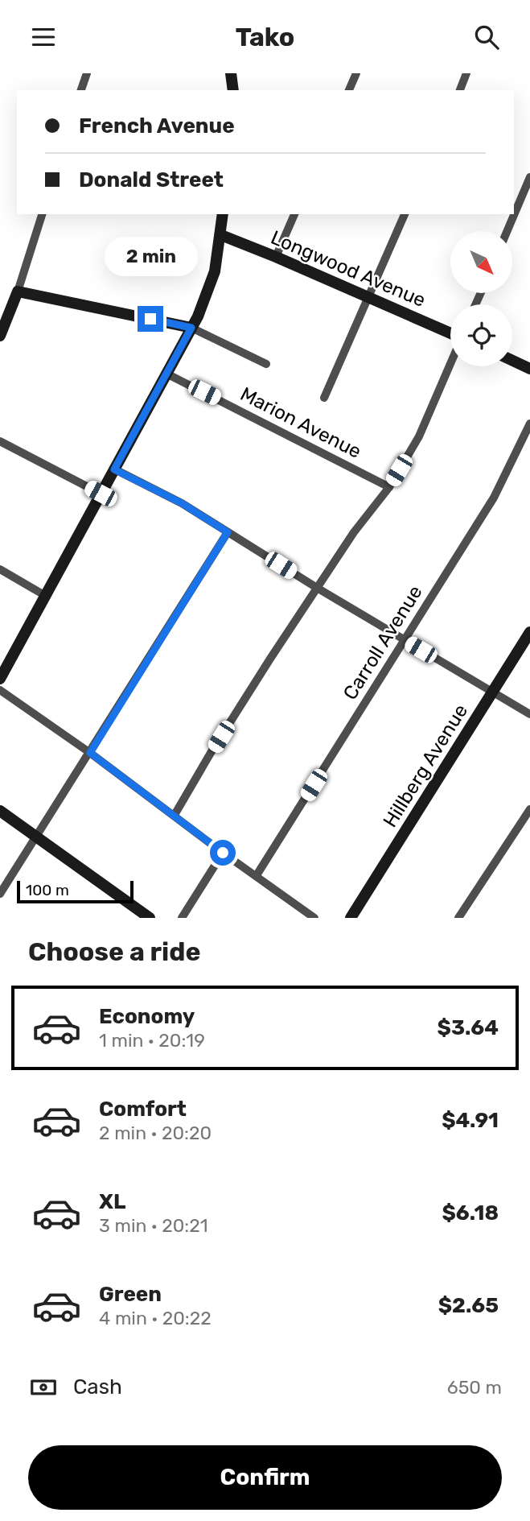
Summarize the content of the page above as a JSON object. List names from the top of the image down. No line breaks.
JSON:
{"streets":{"main road":["Longwood Avenue","Hillberg Avenue"],"street":["Marion Avenue","Carroll Avenue"]},"scale_bar":"100 m","north":"bottom right","page":{"header":"Tako","banner":["French Avenue","Donald Street"],"bubble":"2 min","scale":"100 m","heading":"Choose a ride","list":[{"name":"Economy","note":"1 min · 20:19","value":"$3.64"},{"name":"Comfort","note":"2 min · 20:20","value":"$4.91"},{"name":"XL","note":"3 min · 20:21","value":"$6.18"},{"name":"Green","note":"4 min · 20:22","value":"$2.65"}],"pay":["Cash","650 m"],"buttons":"Confirm"}}
